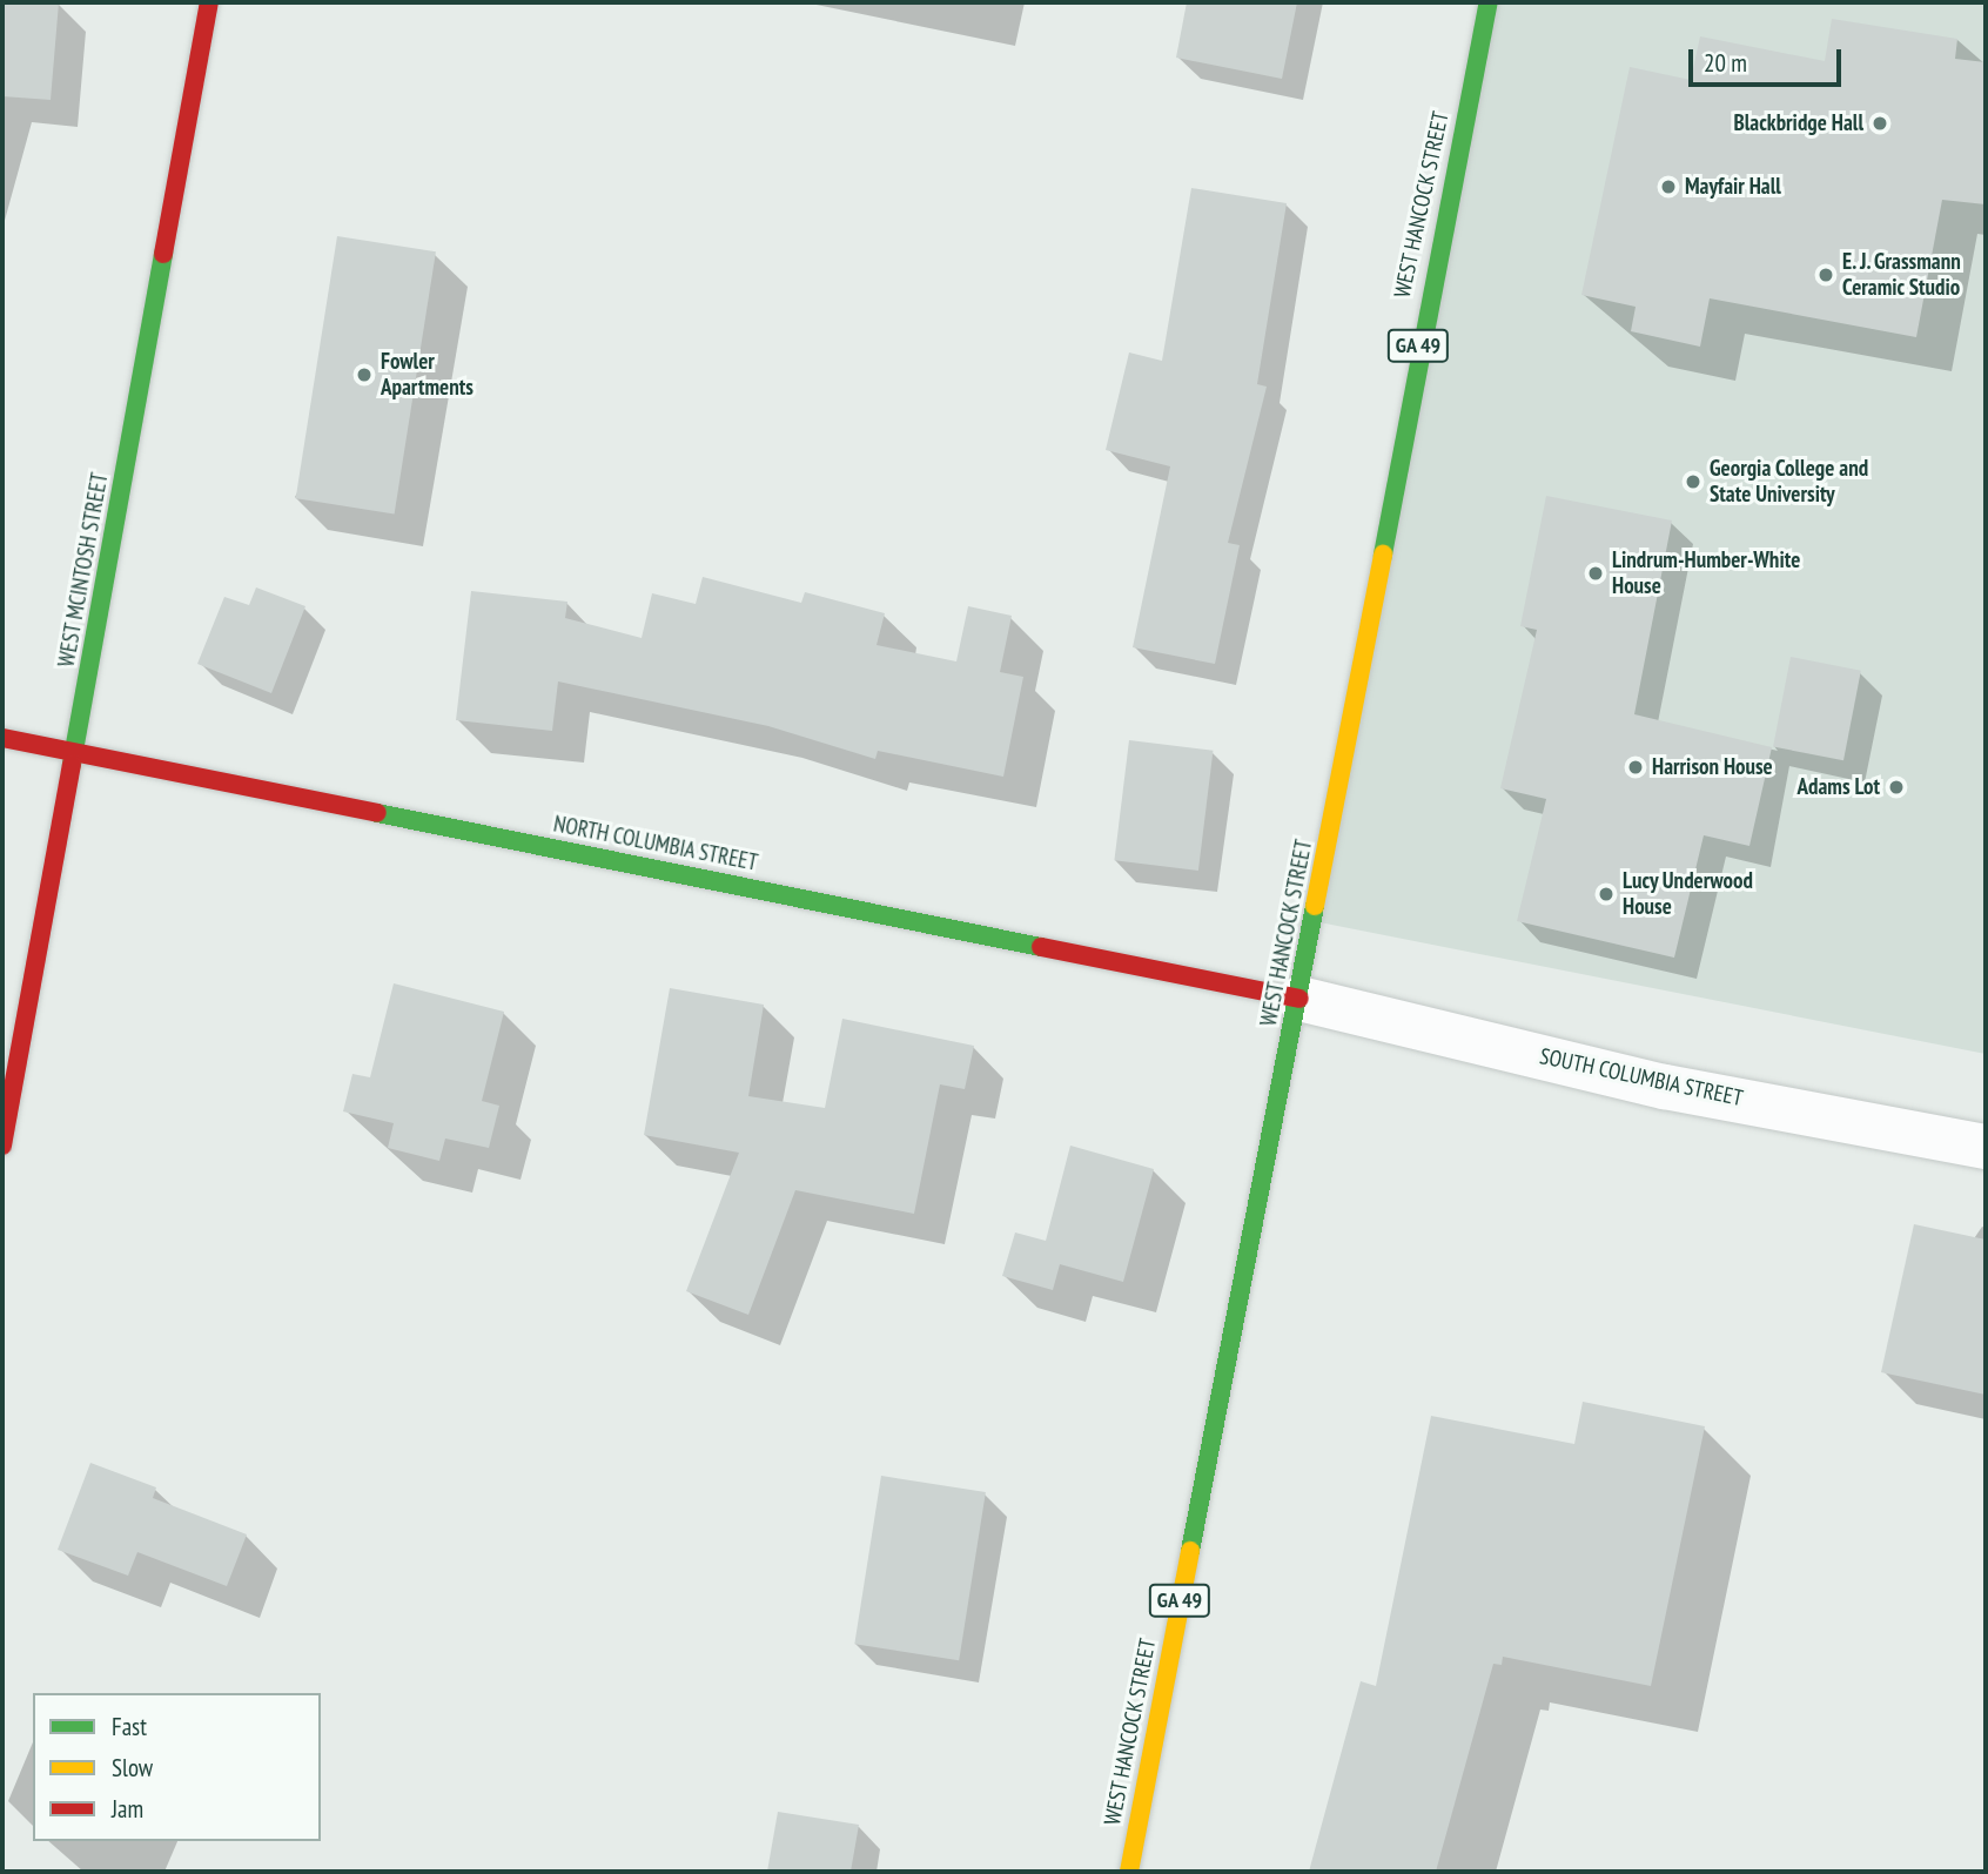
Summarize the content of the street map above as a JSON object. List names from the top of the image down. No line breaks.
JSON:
{"streets":{"street":["WEST HANCOCK STREET","GA 49","WEST MCINTOSH STREET","NORTH COLUMBIA STREET","SOUTH COLUMBIA STREET"]},"crossings":[["WEST HANCOCK STREET","NORTH COLUMBIA STREET"],["WEST HANCOCK STREET","SOUTH COLUMBIA STREET"],["WEST MCINTOSH STREET","NORTH COLUMBIA STREET"],["NORTH COLUMBIA STREET","SOUTH COLUMBIA STREET"]],"places":["Blackbridge Hall","Mayfair Hall","E. J. Grassmann Ceramic Studio","Fowler Apartments","Georgia College and State University","Lindrum-Humber-White House","Harrison House","Adams Lot","Lucy Underwood House"],"legend":["Fast","Slow","Jam"],"scale_bar":"20 m"}
